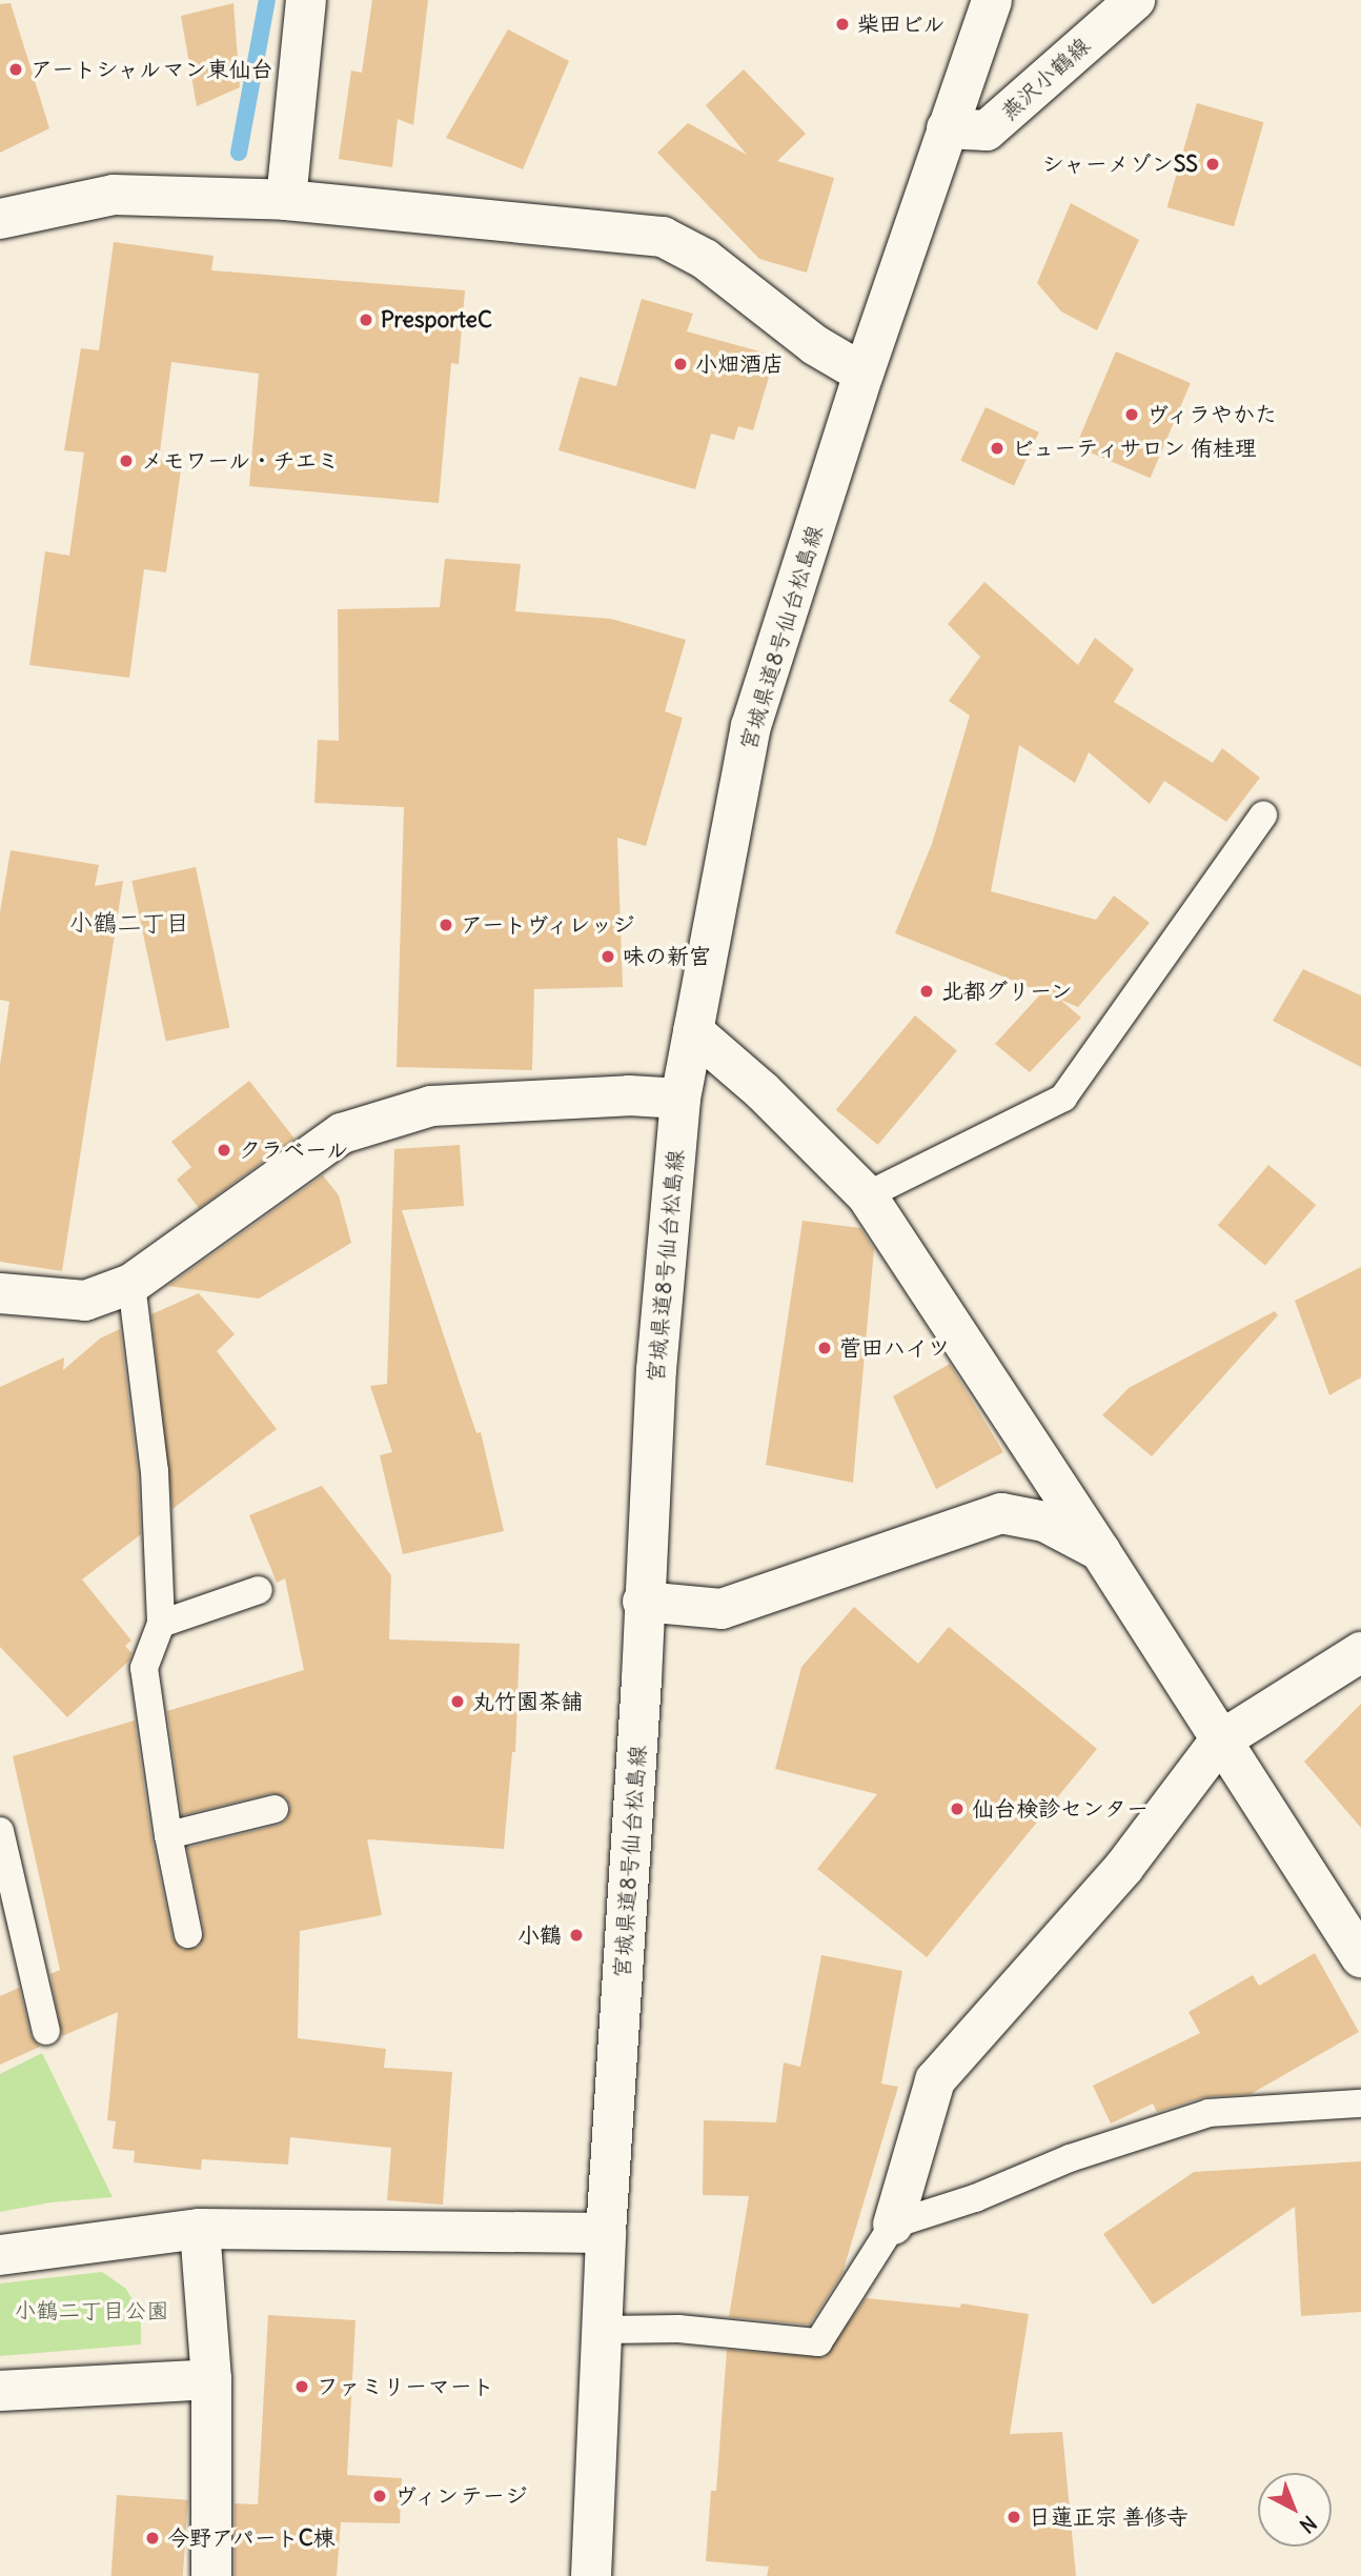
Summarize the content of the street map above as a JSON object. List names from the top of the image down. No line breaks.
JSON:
{"streets":{"street":["燕沢小鶴線","宮城県道8号仙台松島線"]},"crossings":[["燕沢小鶴線","宮城県道8号仙台松島線"]],"districts":["小鶴二丁目"],"parks":["小鶴二丁目公園"],"places":["柴田ビル","アートシャルマン東仙台","シャーメゾンSS","PresporteC","小畑酒店","ヴィラやかた","ビューティサロン 侑桂理","メモワール・チエミ","アートヴィレッジ","味の新宮","北都グリーン","クラベール","菅田ハイツ","丸竹園茶舗","仙台検診センター","小鶴","ファミリーマート","ヴィンテージ","日蓮正宗 善修寺","今野アパートC棟"],"north":"bottom right"}
